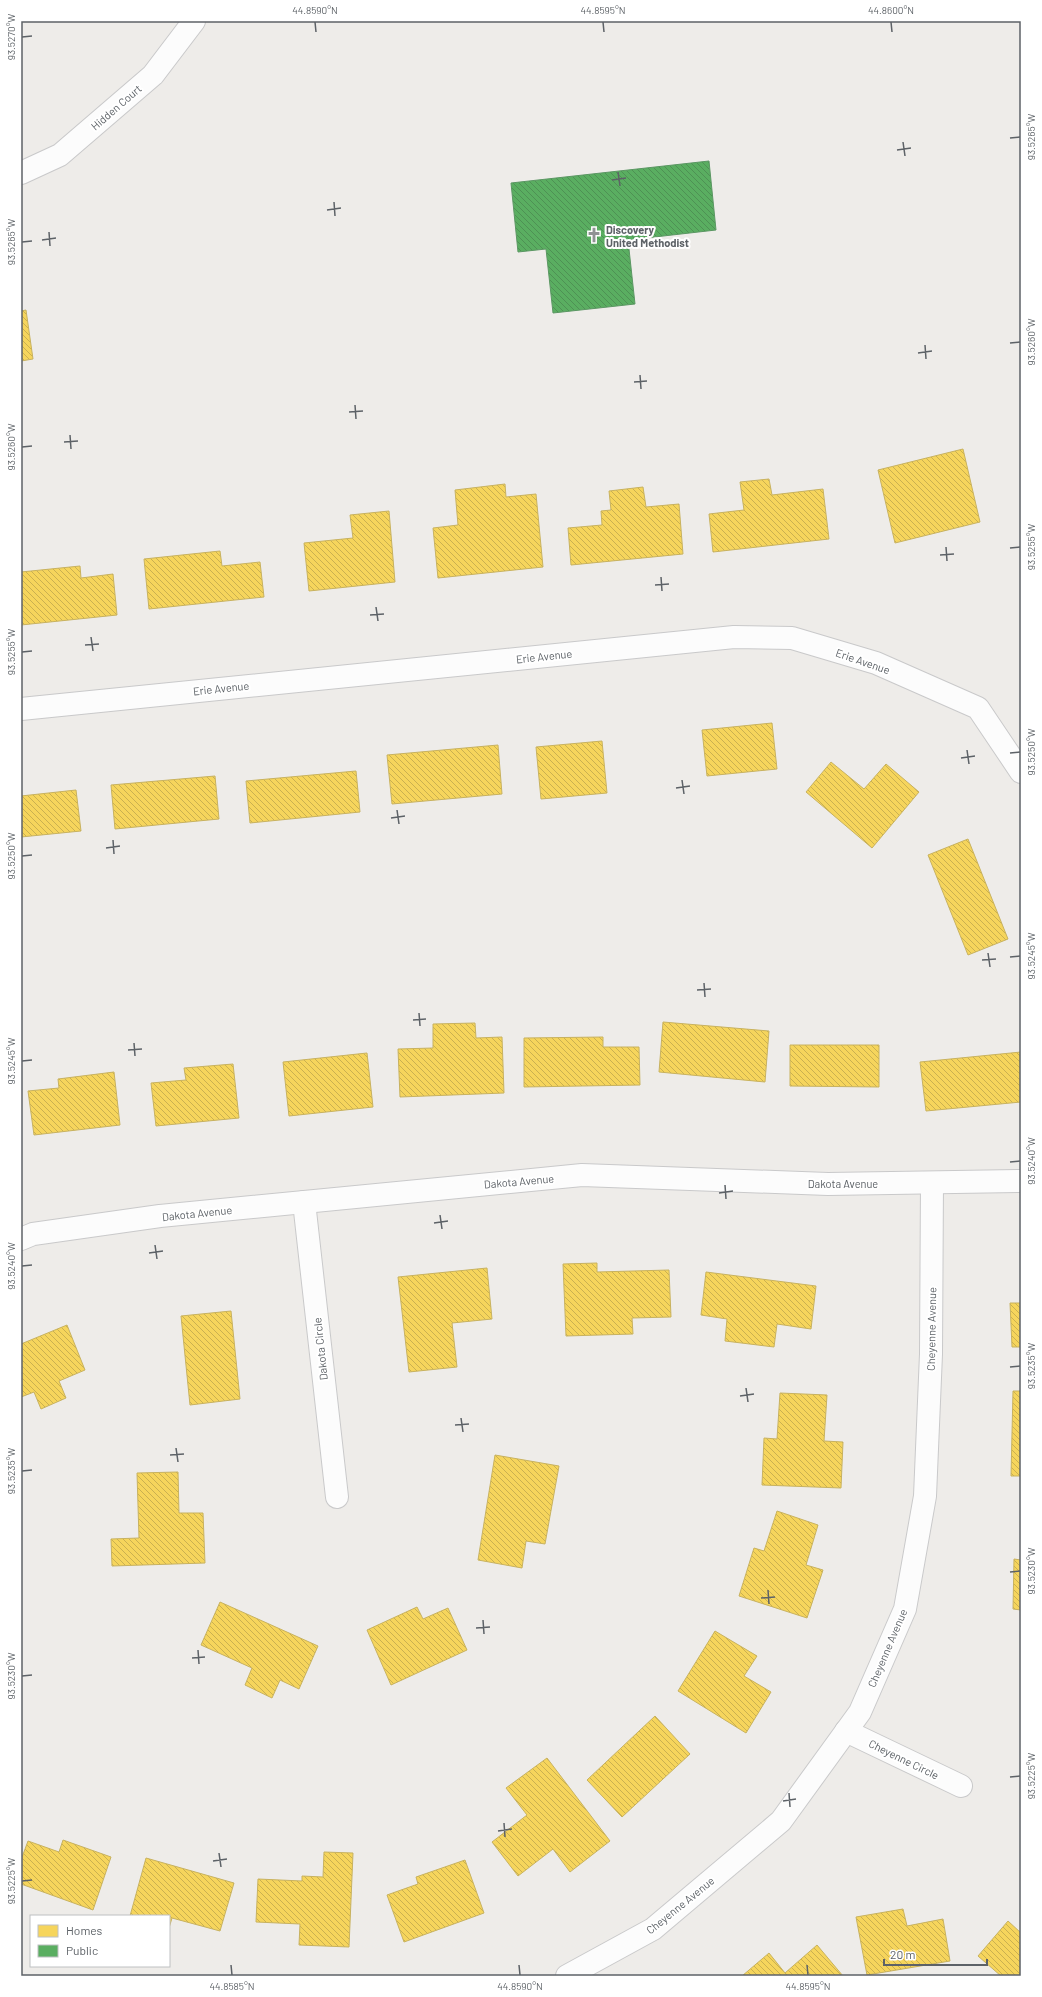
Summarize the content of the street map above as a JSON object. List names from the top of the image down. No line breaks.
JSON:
{"streets":{"street":["Hidden Court","Erie Avenue","Dakota Avenue","Cheyenne Avenue","Dakota Circle","Cheyenne Circle"]},"crossings":[["Dakota Avenue","Cheyenne Avenue"],["Dakota Avenue","Dakota Circle"],["Cheyenne Avenue","Cheyenne Circle"]],"places":{"church":["Discovery United Methodist"]},"legend":["Homes","Public"],"scale_bar":"20 m","coordinates":["44.8590°N","44.8595°N","44.8600°N","93.5270°W","93.5265°W","93.5260°W","93.5255°W","93.5250°W","93.5245°W","93.5240°W","93.5235°W","93.5230°W","93.5225°W","44.8585°N"]}
